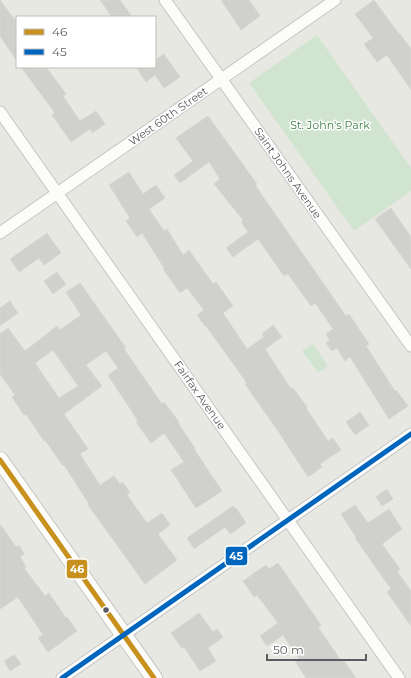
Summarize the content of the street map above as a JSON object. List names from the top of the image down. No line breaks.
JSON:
{"streets":{"street":["West 60th Street","Saint Johns Avenue","Fairfax Avenue"]},"crossings":[["West 60th Street","Saint Johns Avenue"],["West 60th Street","Fairfax Avenue"]],"parks":["St. John's Park"],"lines":["transit line 45","transit line 46"],"legend":["46","45"],"scale_bar":"50 m"}
